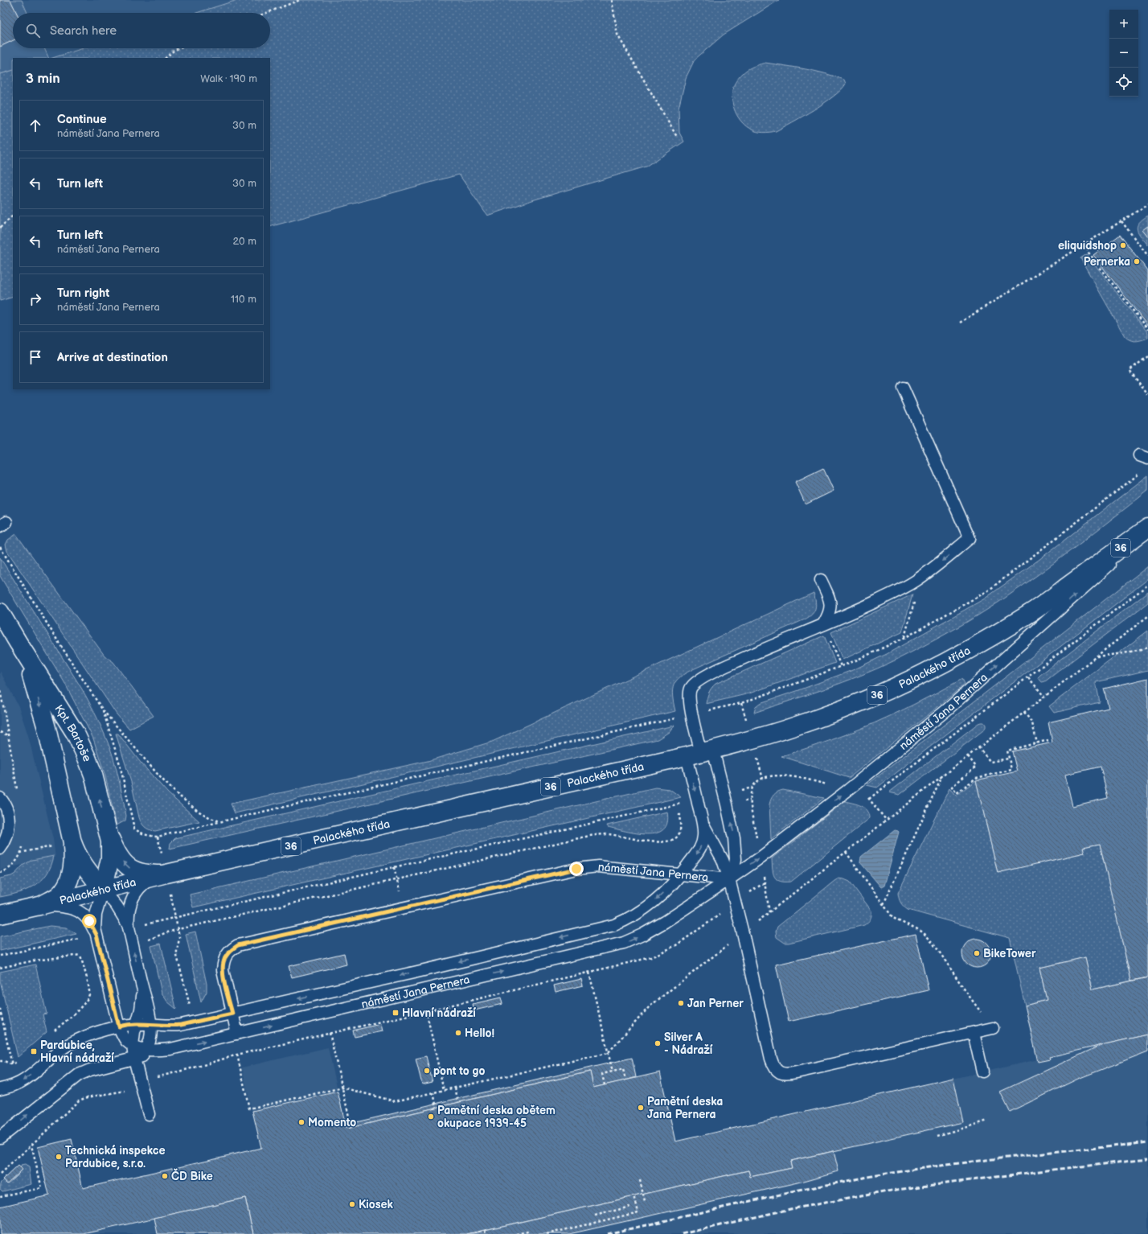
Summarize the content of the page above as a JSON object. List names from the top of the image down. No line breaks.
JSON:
{"streets":{"main road":["36","Palackého třída","Kpt. Bartoše"],"lane":["náměstí Jana Pernera"]},"crossings":[["Palackého třída","náměstí Jana Pernera"],["Palackého třída","Kpt. Bartoše"]],"places":{"other":["eliquidshop","Pernerka","BikeTower","Jan Perner","Hello!","Silver A - Nádraží","pont to go","Pamětní deska Jana Pernera","Pamětní deska obětem okupace 1939-45","Momento","Technická inspekce Pardubice, s.r.o.","ČD Bike","Kiosek"],"transit":["Hlavní nádraží","Pardubice, Hlavní nádraží"]},"page":{"map_buttons":["+","−"],"search":"Search here","heading":["3 min","Walk · 190 m"],"list":[["Continue","náměstí Jana Pernera","30 m"],["Turn left","30 m"],["Turn left","náměstí Jana Pernera","20 m"],["Turn right","náměstí Jana Pernera","110 m"],"Arrive at destination"]}}
